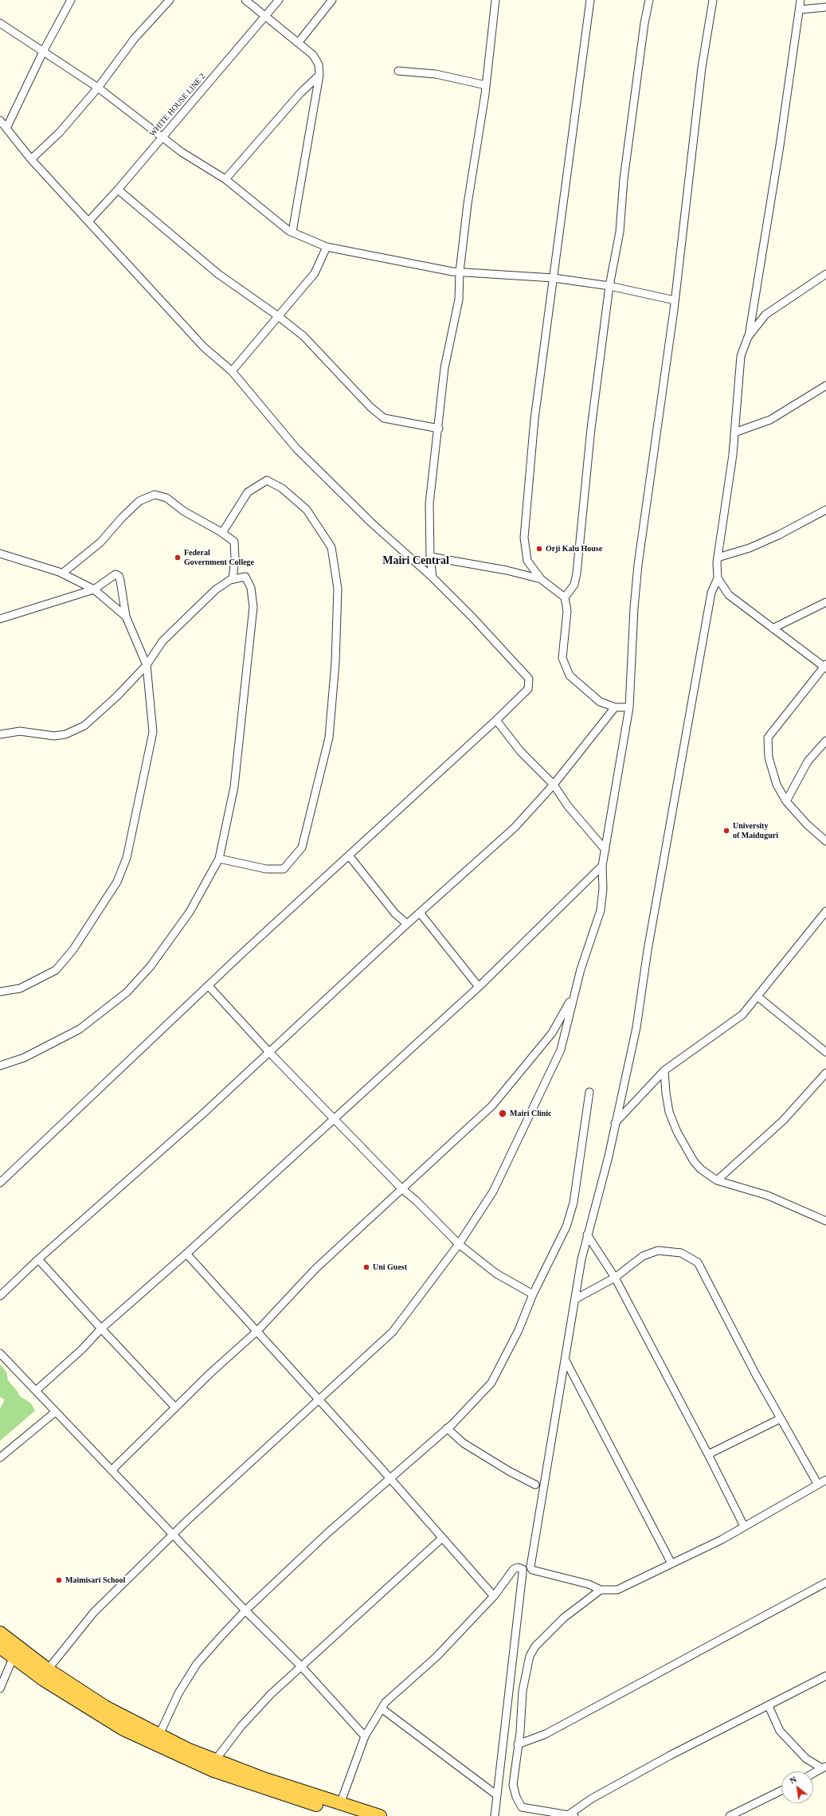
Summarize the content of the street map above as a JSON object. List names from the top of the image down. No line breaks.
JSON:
{"streets":{"street":["WHITE HOUSE LINE 2"]},"districts":["Mairi Central"],"places":["Orji Kalu House","Federal Government College","University of Maiduguri","Mairi Clinic","Uni Guest","Maimisari School"],"north":"top left"}
